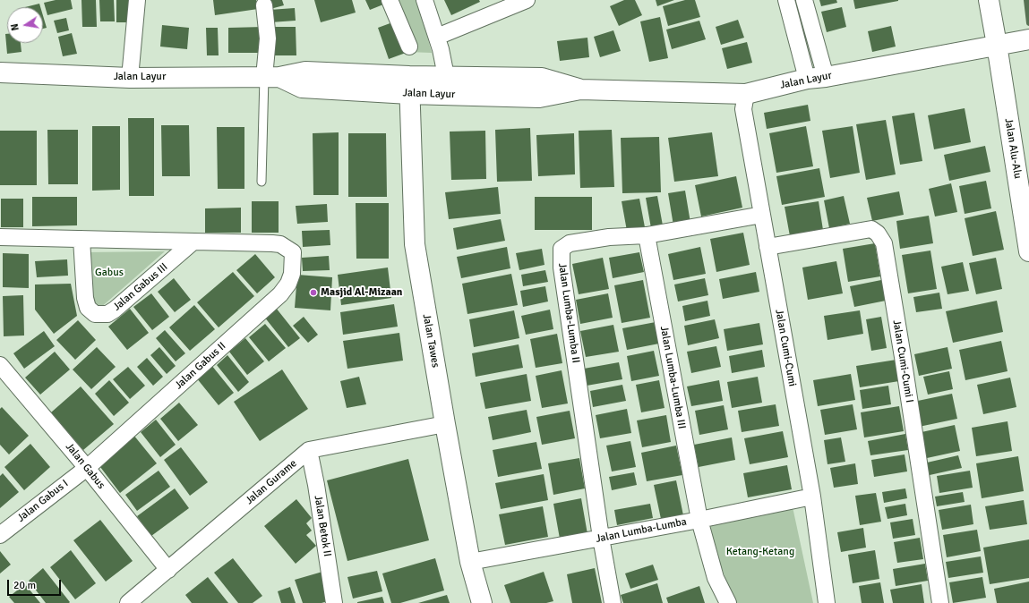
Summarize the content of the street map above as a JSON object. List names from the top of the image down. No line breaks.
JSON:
{"streets":{"street":["Jalan Layur","Jalan Alu-Alu","Jalan Gabus III","Jalan Lumba-Lumba II","Jalan Tawes","Jalan Cumi-Cumi","Jalan Cumi-Cumi I","Jalan Gabus II","Jalan Lumba-Lumba III","Jalan Gabus","Jalan Gurame","Jalan Gabus I","Jalan Betok II","Jalan Lumba-Lumba"]},"crossings":[["Jalan Layur","Jalan Alu-Alu"],["Jalan Layur","Jalan Tawes"],["Jalan Layur","Jalan Cumi-Cumi"],["Jalan Gabus III","Jalan Gabus II"],["Jalan Lumba-Lumba II","Jalan Cumi-Cumi"],["Jalan Lumba-Lumba II","Jalan Lumba-Lumba III"],["Jalan Lumba-Lumba II","Jalan Lumba-Lumba"],["Jalan Tawes","Jalan Gurame"],["Jalan Tawes","Jalan Lumba-Lumba"],["Jalan Cumi-Cumi","Jalan Cumi-Cumi I"],["Jalan Cumi-Cumi","Jalan Lumba-Lumba"],["Jalan Gabus II","Jalan Gabus"],["Jalan Gabus II","Jalan Gabus I"],["Jalan Lumba-Lumba III","Jalan Lumba-Lumba"],["Jalan Gabus","Jalan Gurame"],["Jalan Gabus","Jalan Gabus I"],["Jalan Gurame","Jalan Betok II"]],"parks":["Gabus","Ketang-Ketang"],"places":["Masjid Al-Mizaan"],"scale_bar":"20 m","north":"left"}
